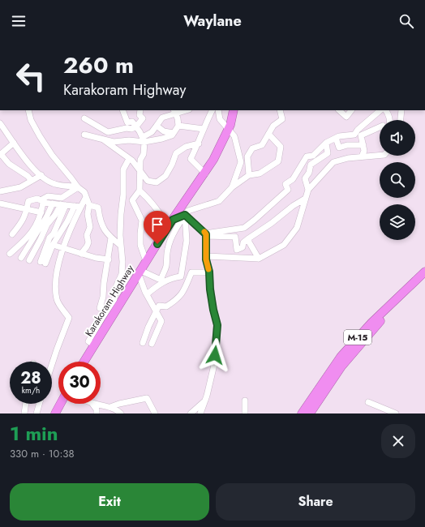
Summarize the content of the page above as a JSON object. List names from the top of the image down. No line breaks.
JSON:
{"streets":{"highway":["Karakoram Highway","M-15"]},"page":{"header":"Waylane","turn":["260 m","Karakoram Highway"],"speed":"28 km/h","limit":"30","heading":["1 min","330 m · 10:38"],"buttons":["Exit","Share"]}}
